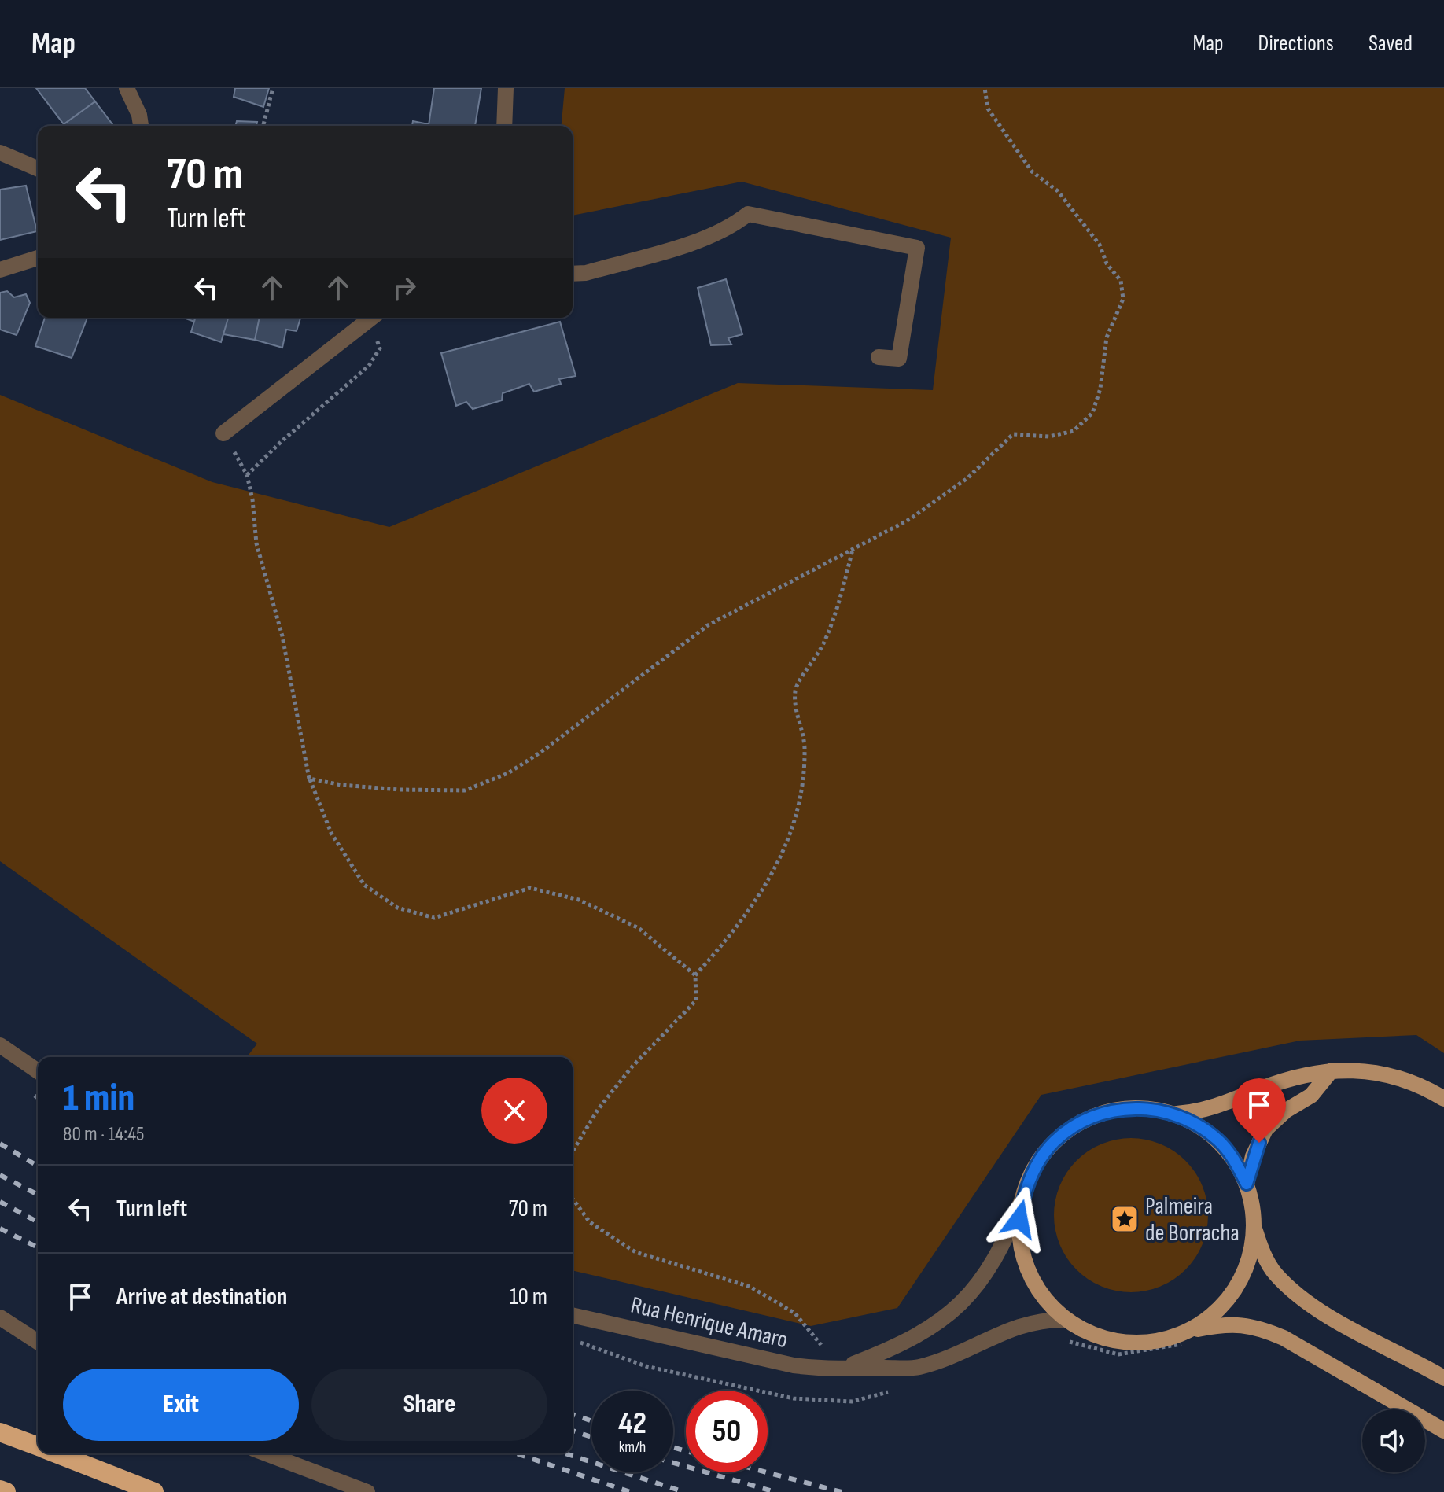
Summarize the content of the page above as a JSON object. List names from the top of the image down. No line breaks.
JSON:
{"streets":{"street":["Rua Henrique Amaro"]},"places":{"place":["Palmeira de Borracha"]},"page":{"header":"Map","nav":["Map","Directions","Saved"],"turn":["70 m","Turn left"],"heading":["1 min","80 m · 14:45"],"list":[{"name":"Turn left","value":"70 m"},{"name":"Arrive at destination","value":"10 m"}],"buttons":["Exit","Share"],"speed":"42 km/h","limit":"50"}}
